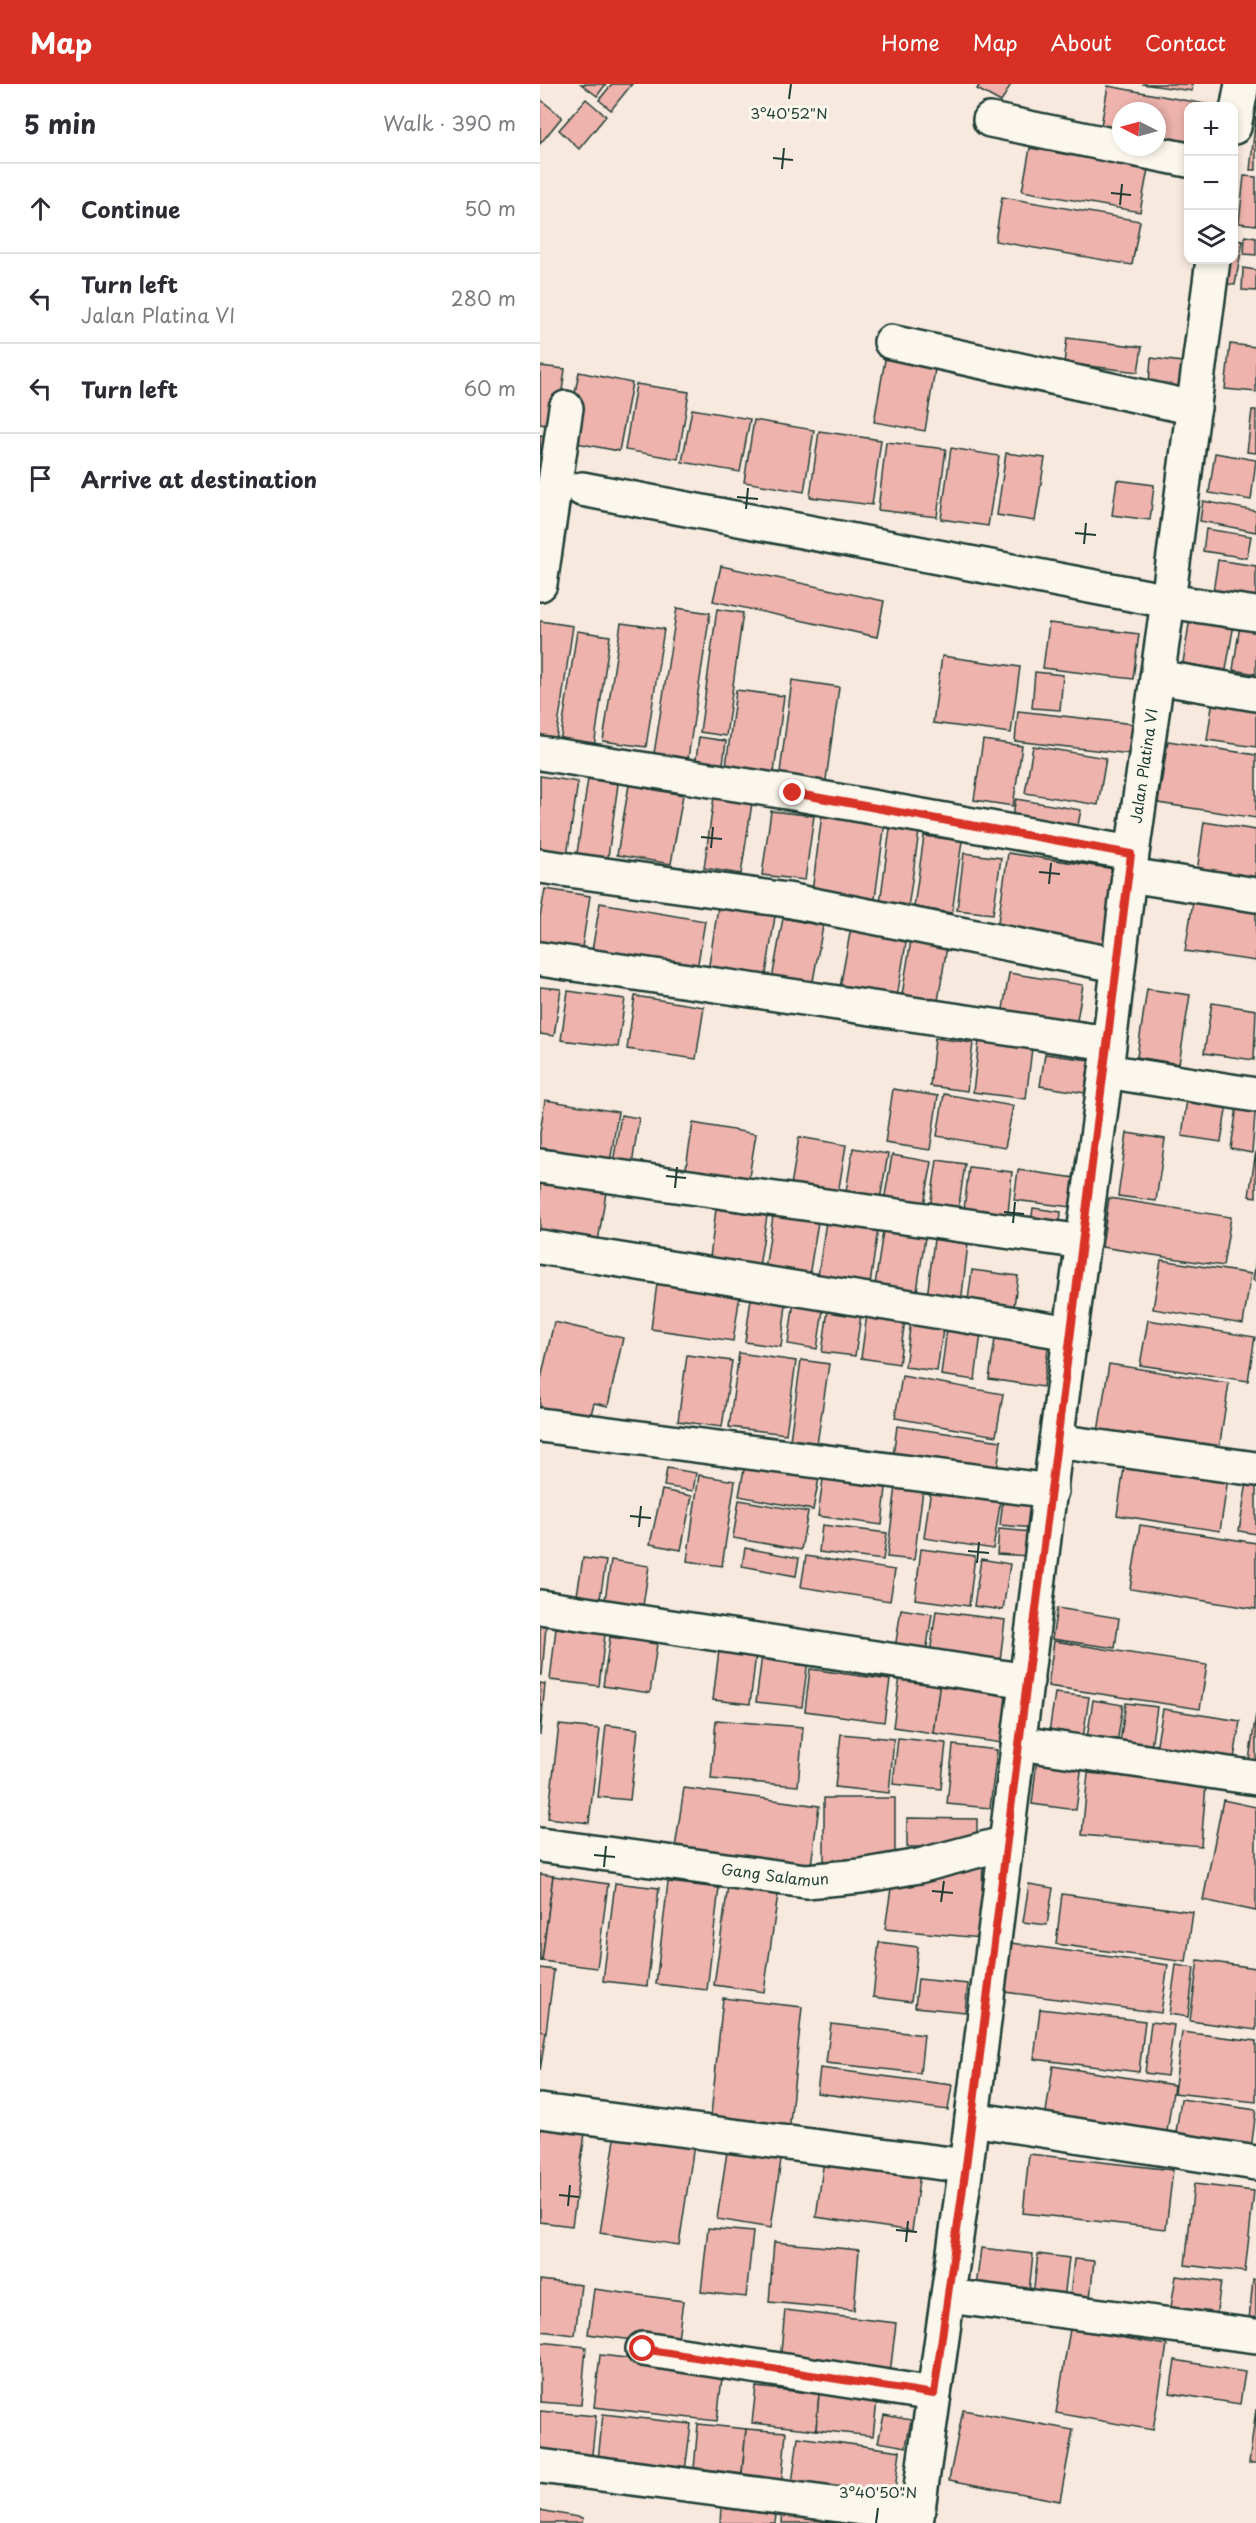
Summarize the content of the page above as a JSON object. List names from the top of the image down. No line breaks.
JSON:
{"streets":{"street":["Jalan Platina VI","Gang Salamun"]},"crossings":[["Jalan Platina VI","Gang Salamun"]],"north":"left","page":{"header":"Map","nav":["Home","Map","About","Contact"],"heading":["5 min","Walk · 390 m"],"map_buttons":["+","−"],"list":[["Continue","50 m"],["Turn left","Jalan Platina VI","280 m"],["Turn left","60 m"],"Arrive at destination"]},"coordinates":["3°40'52\"N","3°40'50\"N"]}
